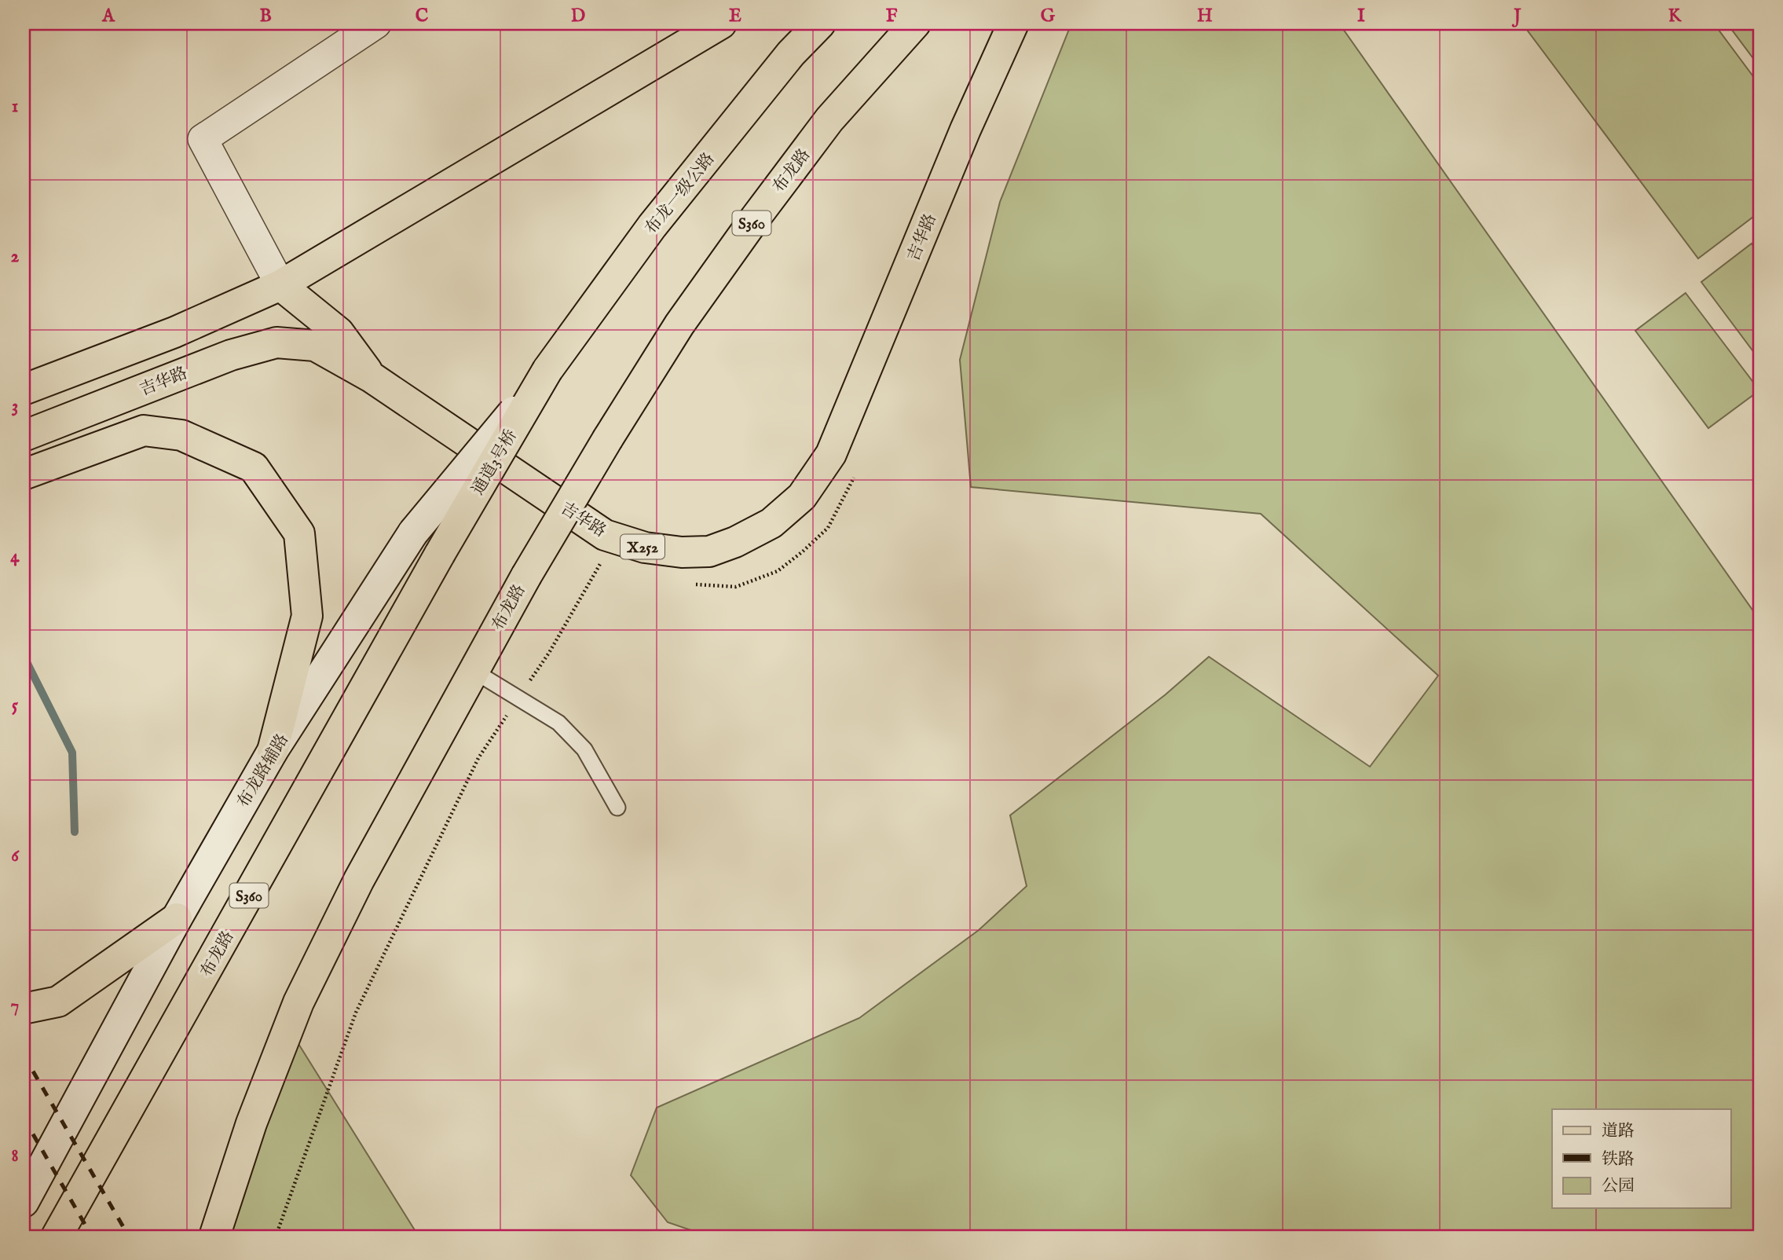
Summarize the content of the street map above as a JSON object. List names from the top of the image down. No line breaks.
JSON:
{"streets":{"main road":["布龙路","布龙一级公路","S360","吉华路","通道3号桥","X252","布龙路辅路"]},"crossings":[["布龙路","通道3号桥"],["布龙一级公路","通道3号桥"],["布龙一级公路","布龙路辅路"],["通道3号桥","布龙路辅路"]],"legend":["道路","铁路","公园"],"grid":{"columns":["A","B","C","D","E","F","G","H","I","J","K"],"rows":["1","2","3","4","5","6","7","8"]}}
